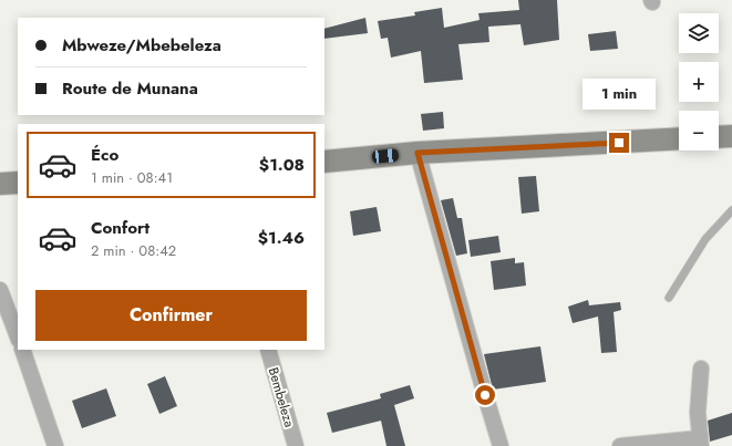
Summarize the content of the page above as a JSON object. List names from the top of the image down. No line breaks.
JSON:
{"streets":{"street":["Bembeleza"]},"page":{"map_buttons":["+","−"],"banner":["Mbweze/Mbebeleza","Route de Munana"],"bubble":"1 min","list":[{"name":"Éco","note":"1 min · 08:41","value":"$1.08"},{"name":"Confort","note":"2 min · 08:42","value":"$1.46"}],"buttons":"Confirmer"}}
